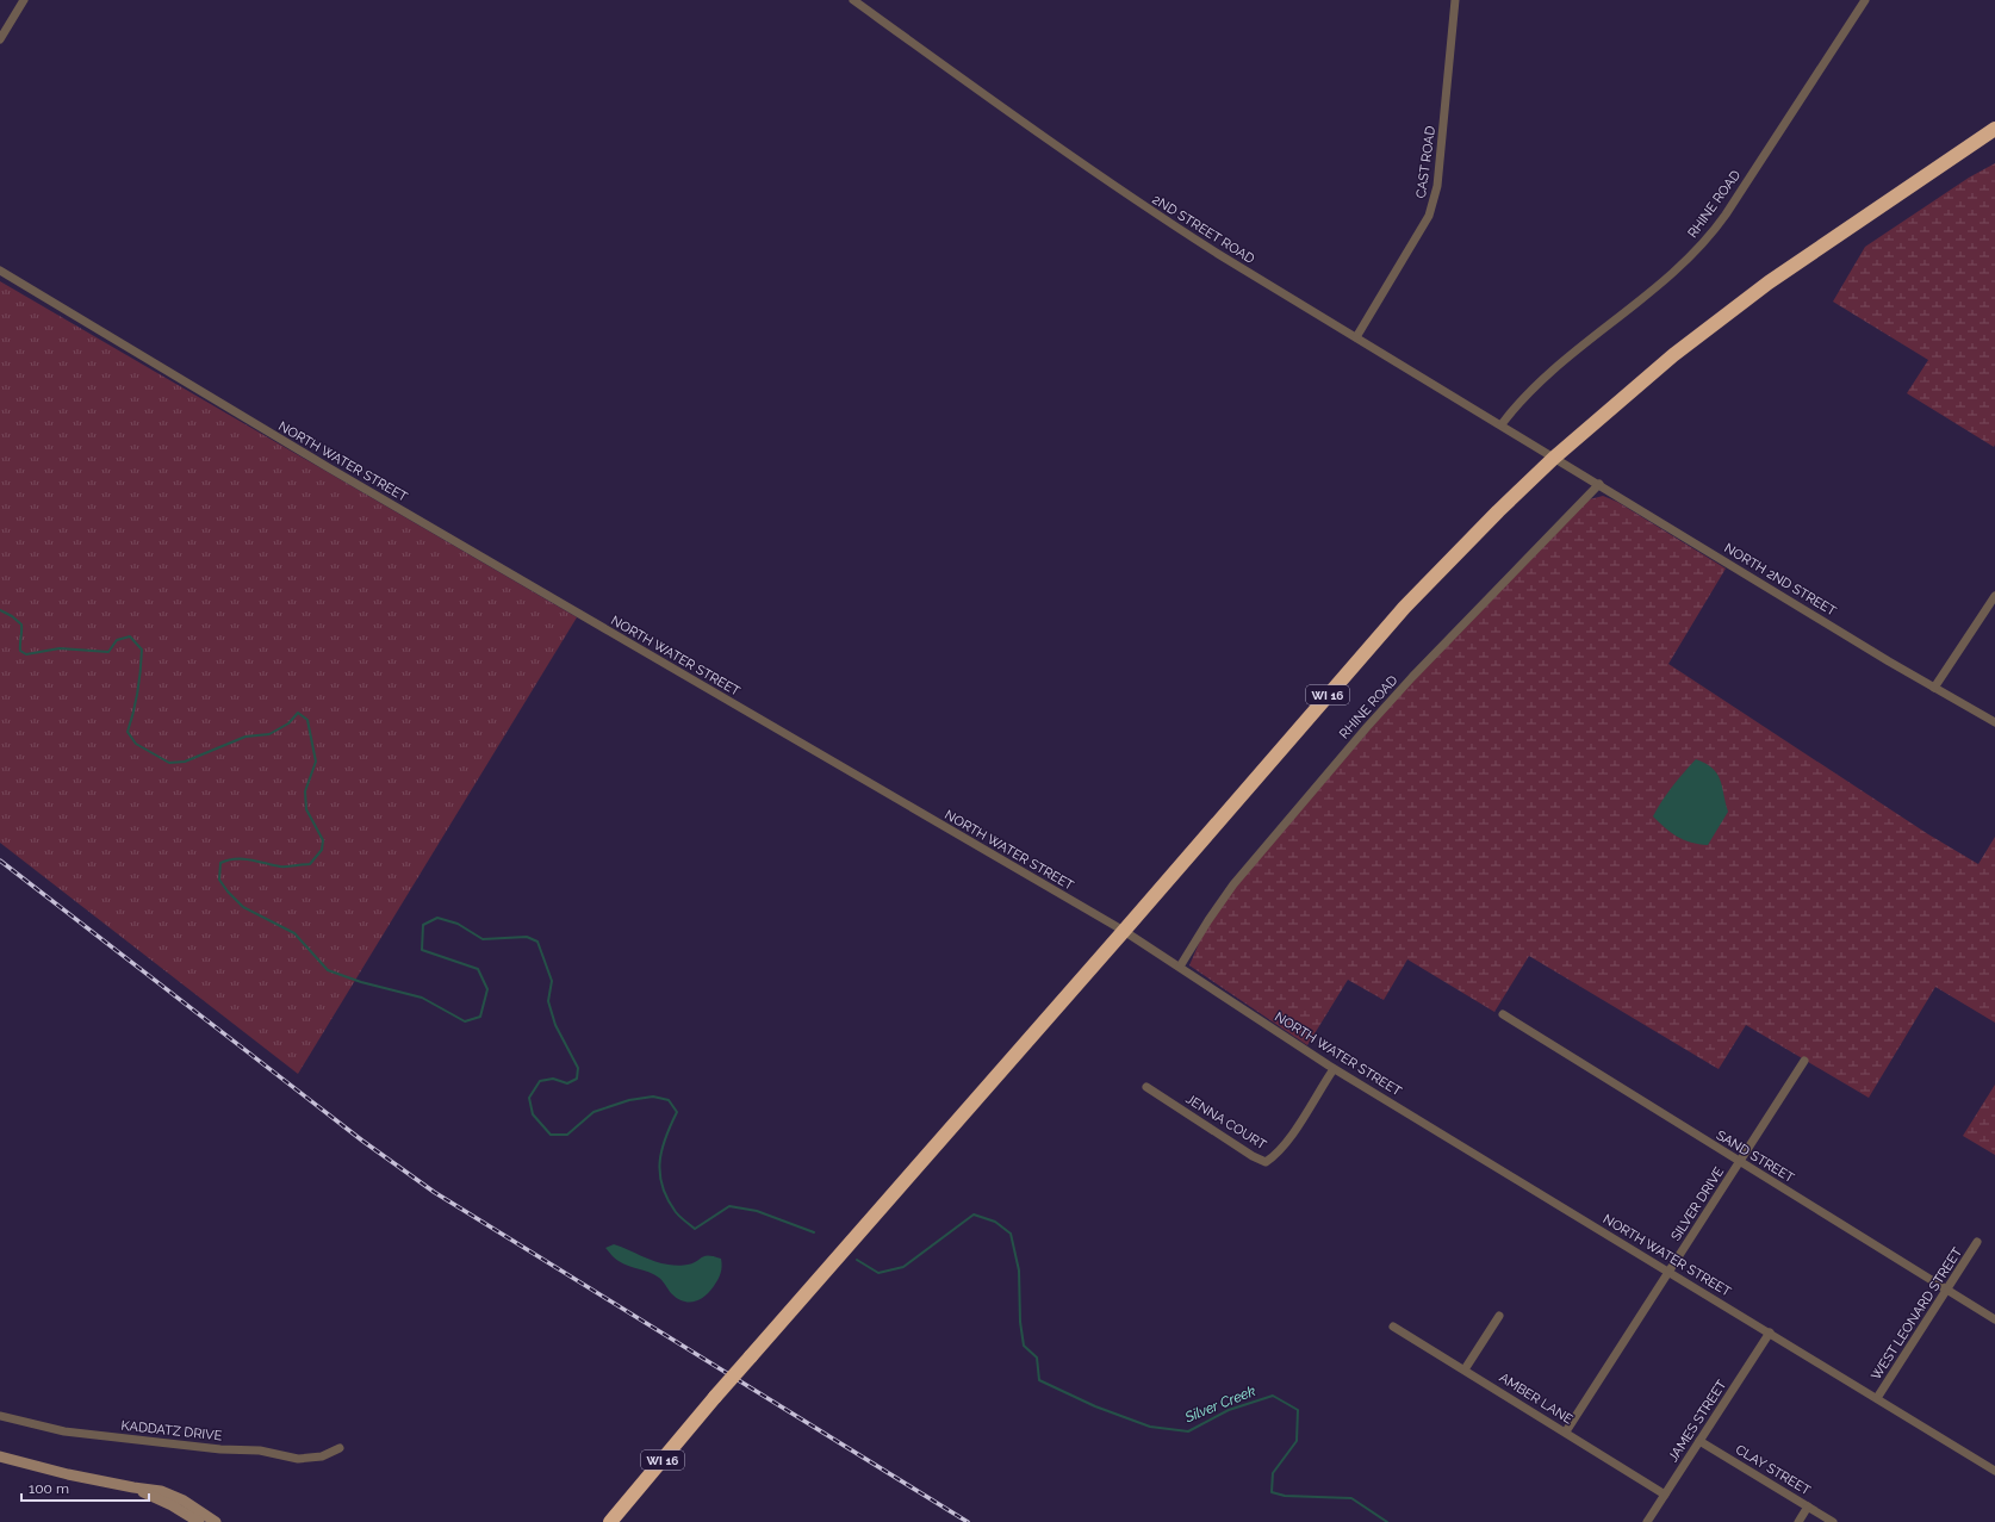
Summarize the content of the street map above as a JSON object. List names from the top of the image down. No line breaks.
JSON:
{"streets":{"highway":["WI 16"],"street":["CAST ROAD","RHINE ROAD","2ND STREET ROAD","NORTH WATER STREET","NORTH 2ND STREET","JENNA COURT","SAND STREET","SILVER DRIVE","WEST LEONARD STREET","AMBER LANE","JAMES STREET","KADDATZ DRIVE","CLAY STREET"]},"crossings":[["CAST ROAD","2ND STREET ROAD"],["RHINE ROAD","2ND STREET ROAD"],["RHINE ROAD","NORTH WATER STREET"],["RHINE ROAD","NORTH 2ND STREET"],["2ND STREET ROAD","NORTH 2ND STREET"],["2ND STREET ROAD","WI 16"],["NORTH WATER STREET","WI 16"],["NORTH WATER STREET","JENNA COURT"],["NORTH WATER STREET","SILVER DRIVE"],["NORTH WATER STREET","WEST LEONARD STREET"],["NORTH WATER STREET","JAMES STREET"],["NORTH 2ND STREET","WI 16"],["SAND STREET","SILVER DRIVE"],["SAND STREET","WEST LEONARD STREET"],["SILVER DRIVE","AMBER LANE"],["AMBER LANE","JAMES STREET"],["JAMES STREET","CLAY STREET"]],"water":["Silver Creek"],"scale_bar":"100 m"}
